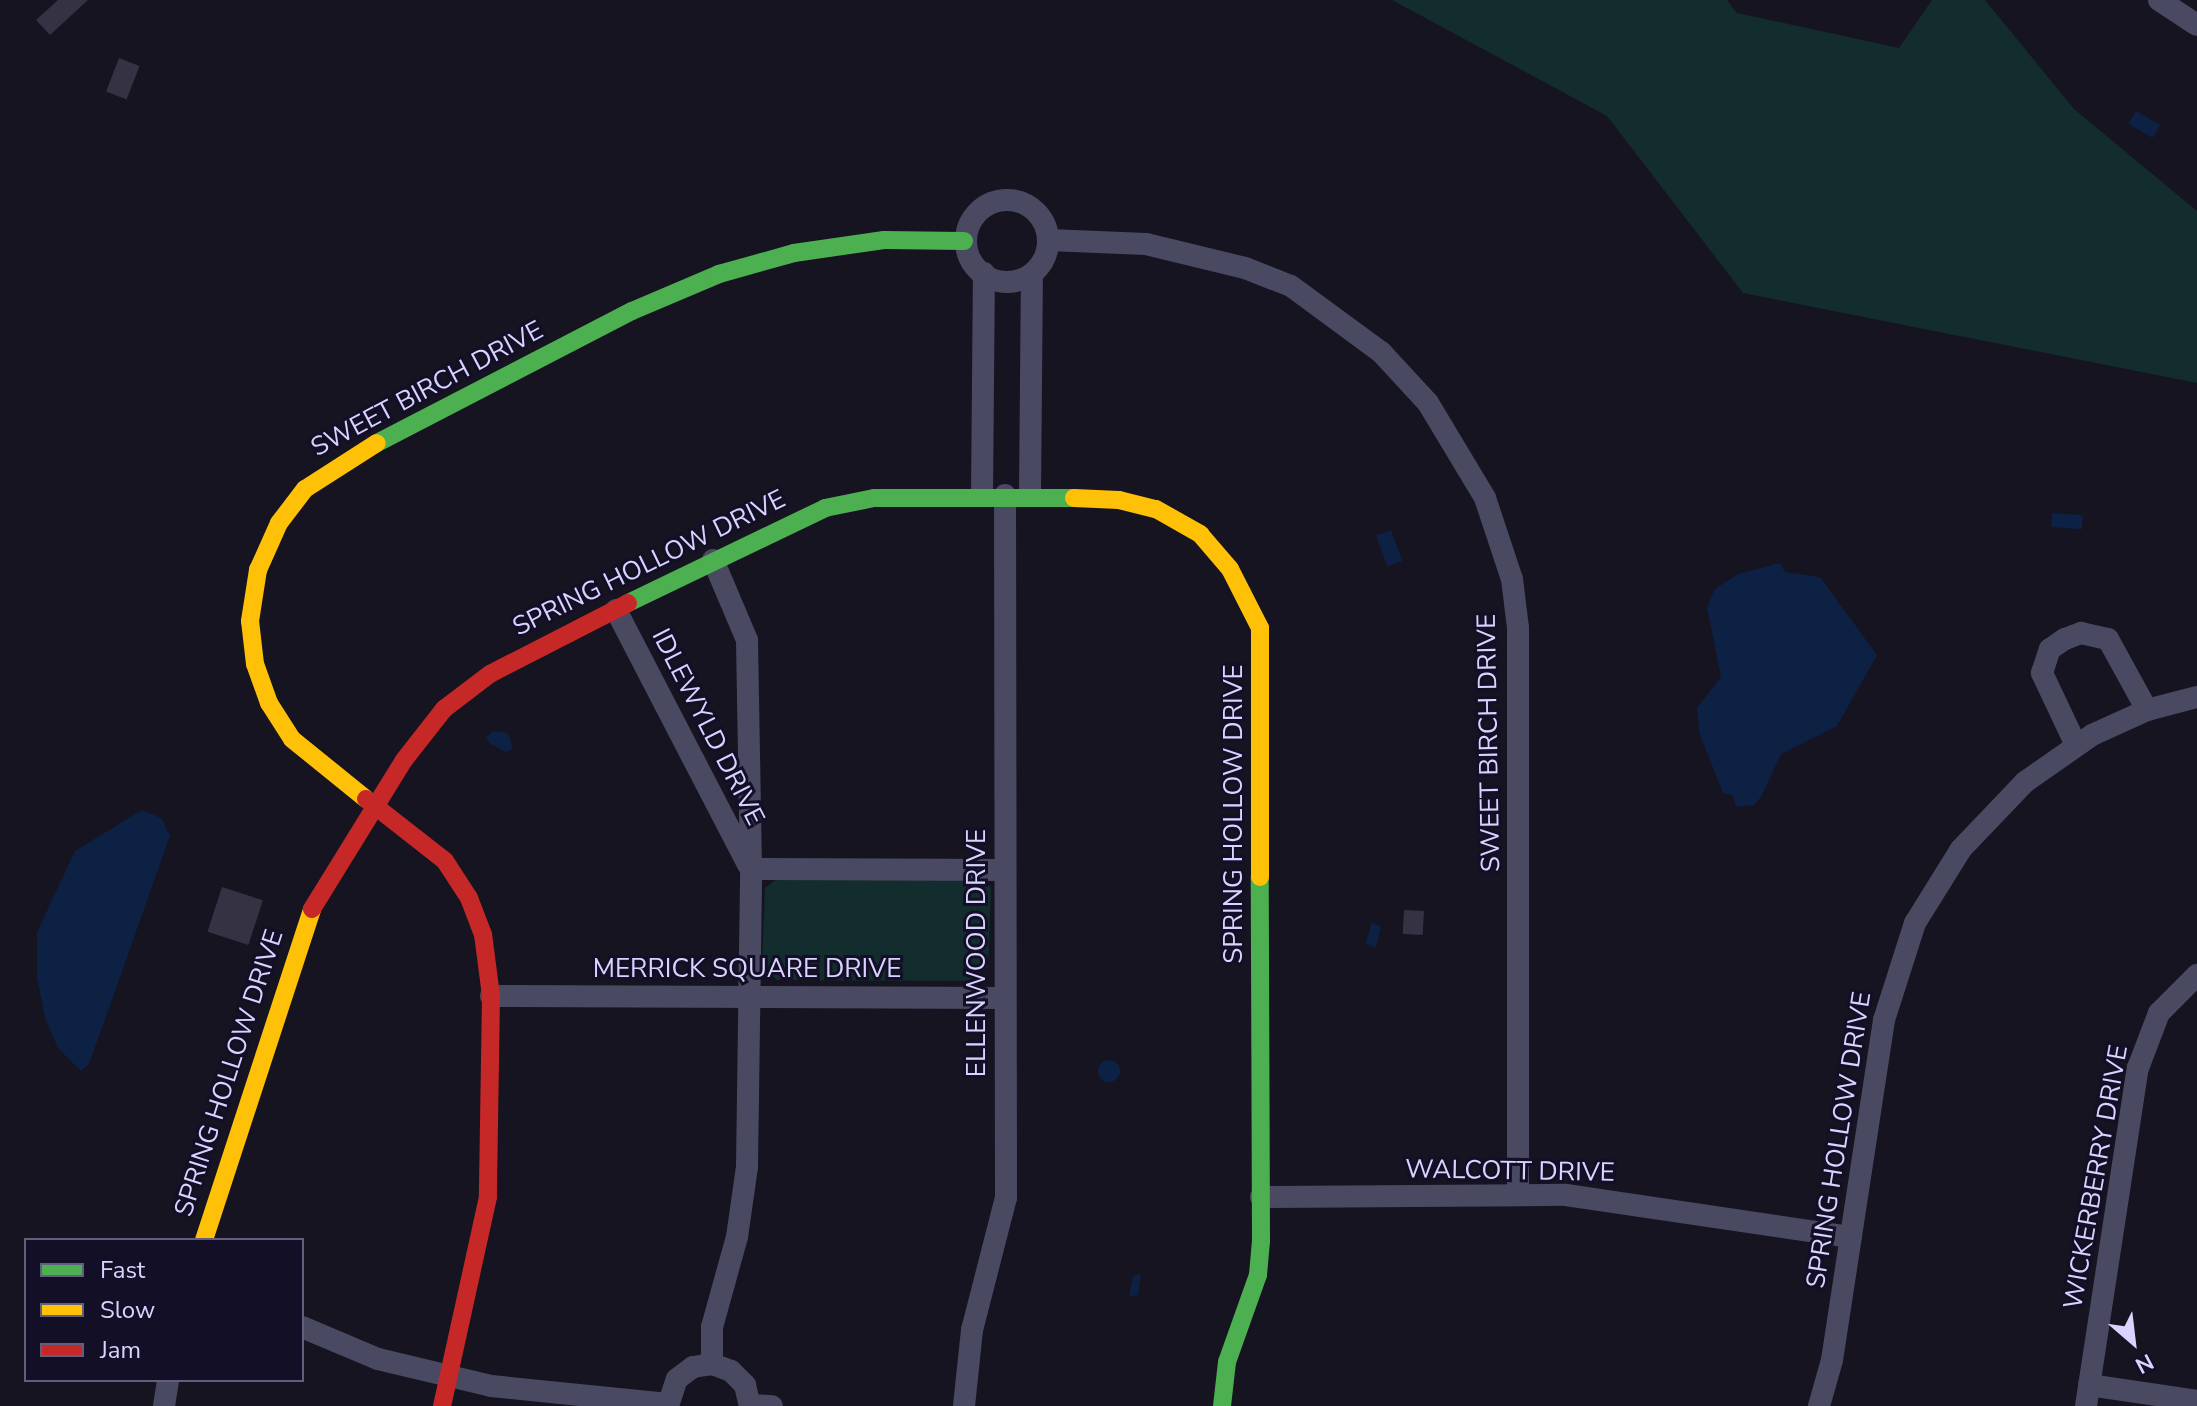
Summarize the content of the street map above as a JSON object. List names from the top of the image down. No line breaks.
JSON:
{"streets":{"street":["SWEET BIRCH DRIVE","SPRING HOLLOW DRIVE","IDLEWYLD DRIVE","ELLENWOOD DRIVE","MERRICK SQUARE DRIVE","WALCOTT DRIVE","WICKERBERRY DRIVE"]},"crossings":[["SWEET BIRCH DRIVE","SPRING HOLLOW DRIVE"],["SWEET BIRCH DRIVE","MERRICK SQUARE DRIVE"],["SWEET BIRCH DRIVE","WALCOTT DRIVE"],["SPRING HOLLOW DRIVE","IDLEWYLD DRIVE"],["SPRING HOLLOW DRIVE","ELLENWOOD DRIVE"],["SPRING HOLLOW DRIVE","WALCOTT DRIVE"],["IDLEWYLD DRIVE","MERRICK SQUARE DRIVE"],["ELLENWOOD DRIVE","MERRICK SQUARE DRIVE"]],"legend":["Fast","Slow","Jam"],"north":"bottom right"}
